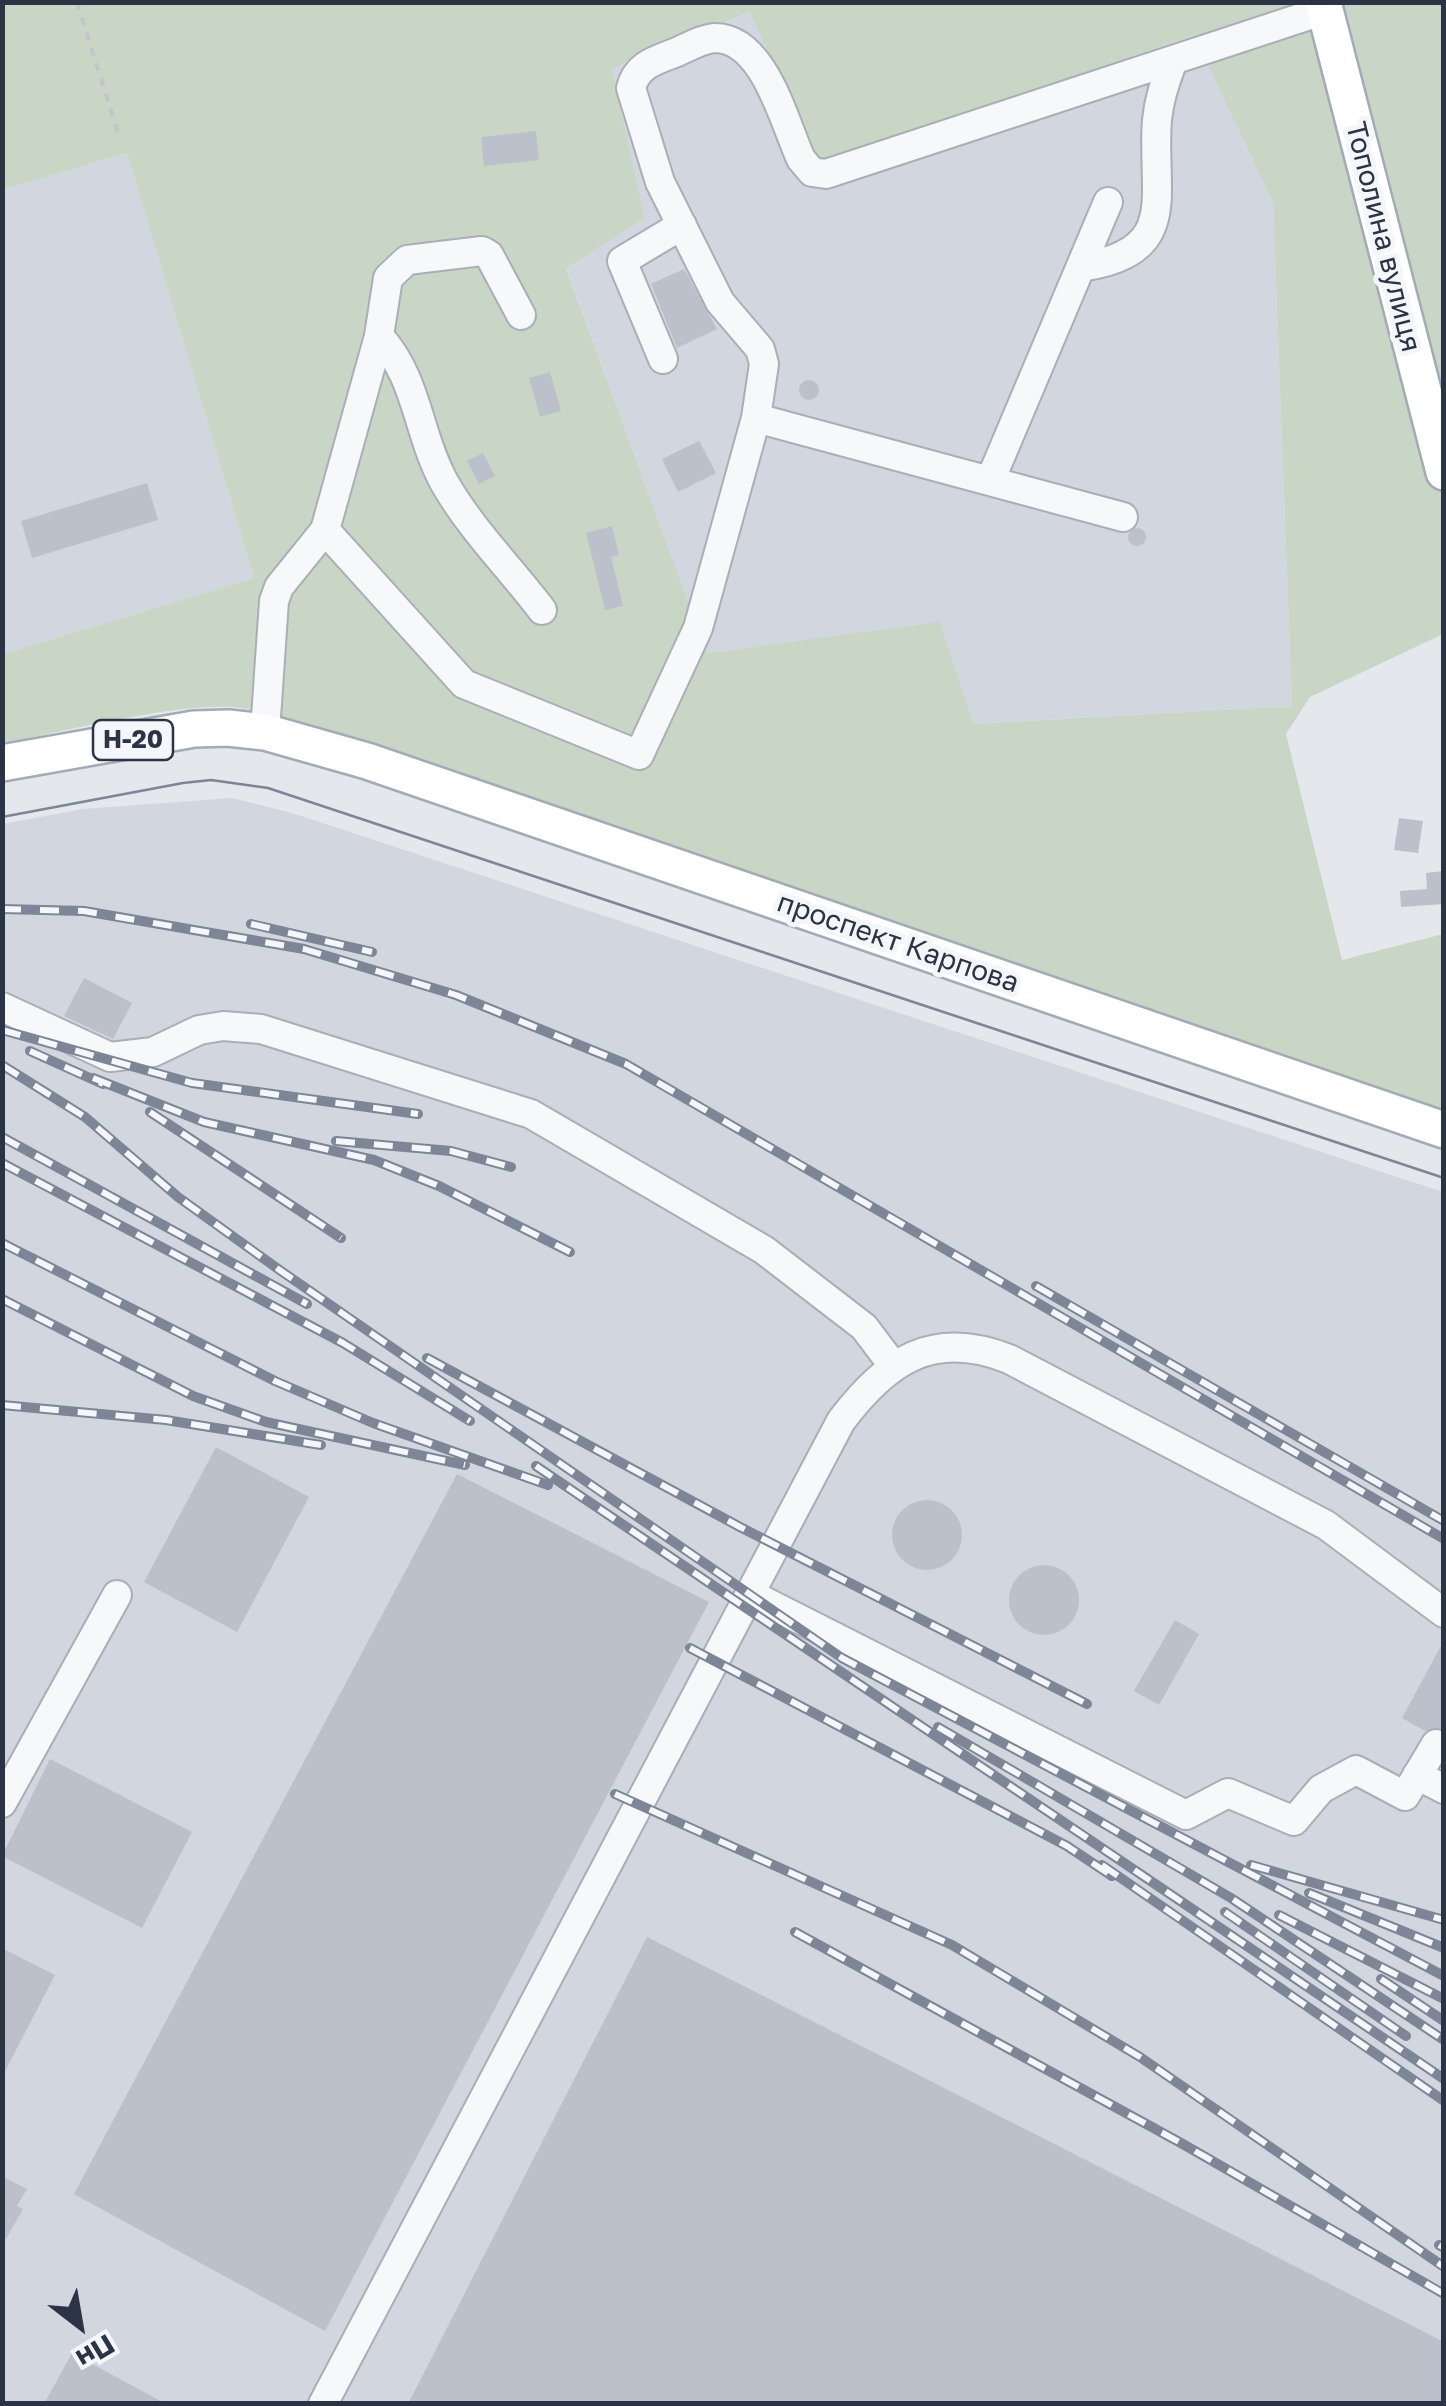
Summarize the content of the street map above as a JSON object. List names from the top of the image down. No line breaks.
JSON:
{"streets":{"main road":["Тополина вулиця","Н-20","проспект Карпова"]},"crossings":[["Н-20","проспект Карпова"]],"north":"bottom right"}
